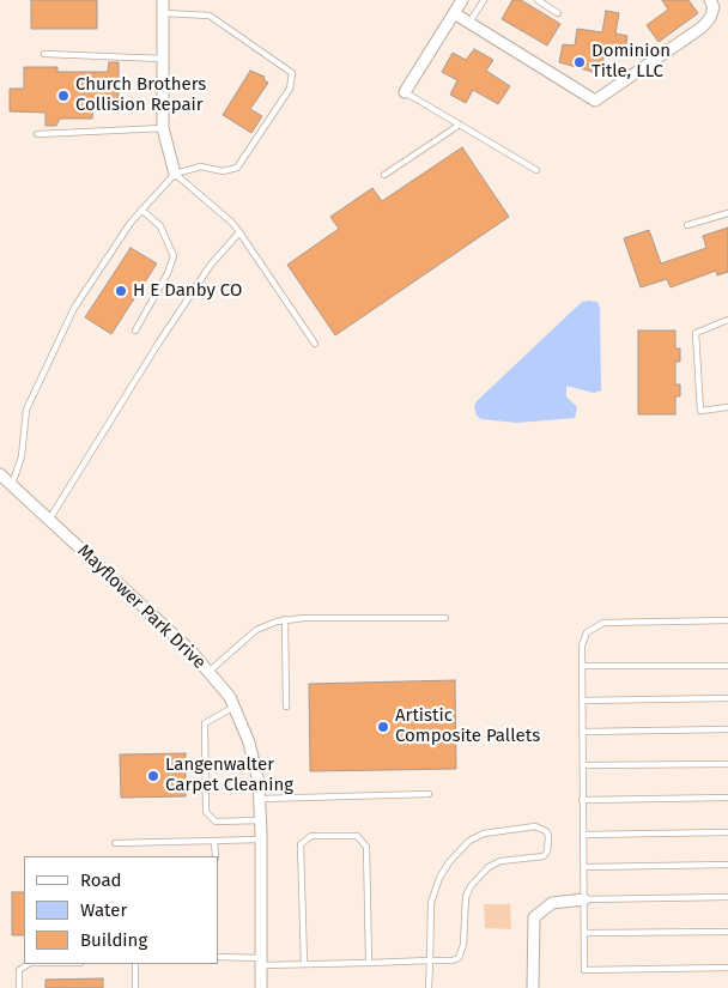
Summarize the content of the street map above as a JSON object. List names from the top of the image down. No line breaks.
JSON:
{"streets":{"street":["Mayflower Park Drive"]},"places":["Dominion Title, LLC","Church Brothers Collision Repair","H E Danby CO","Artistic Composite Pallets","Langenwalter Carpet Cleaning"],"legend":["Road","Water","Building"]}
